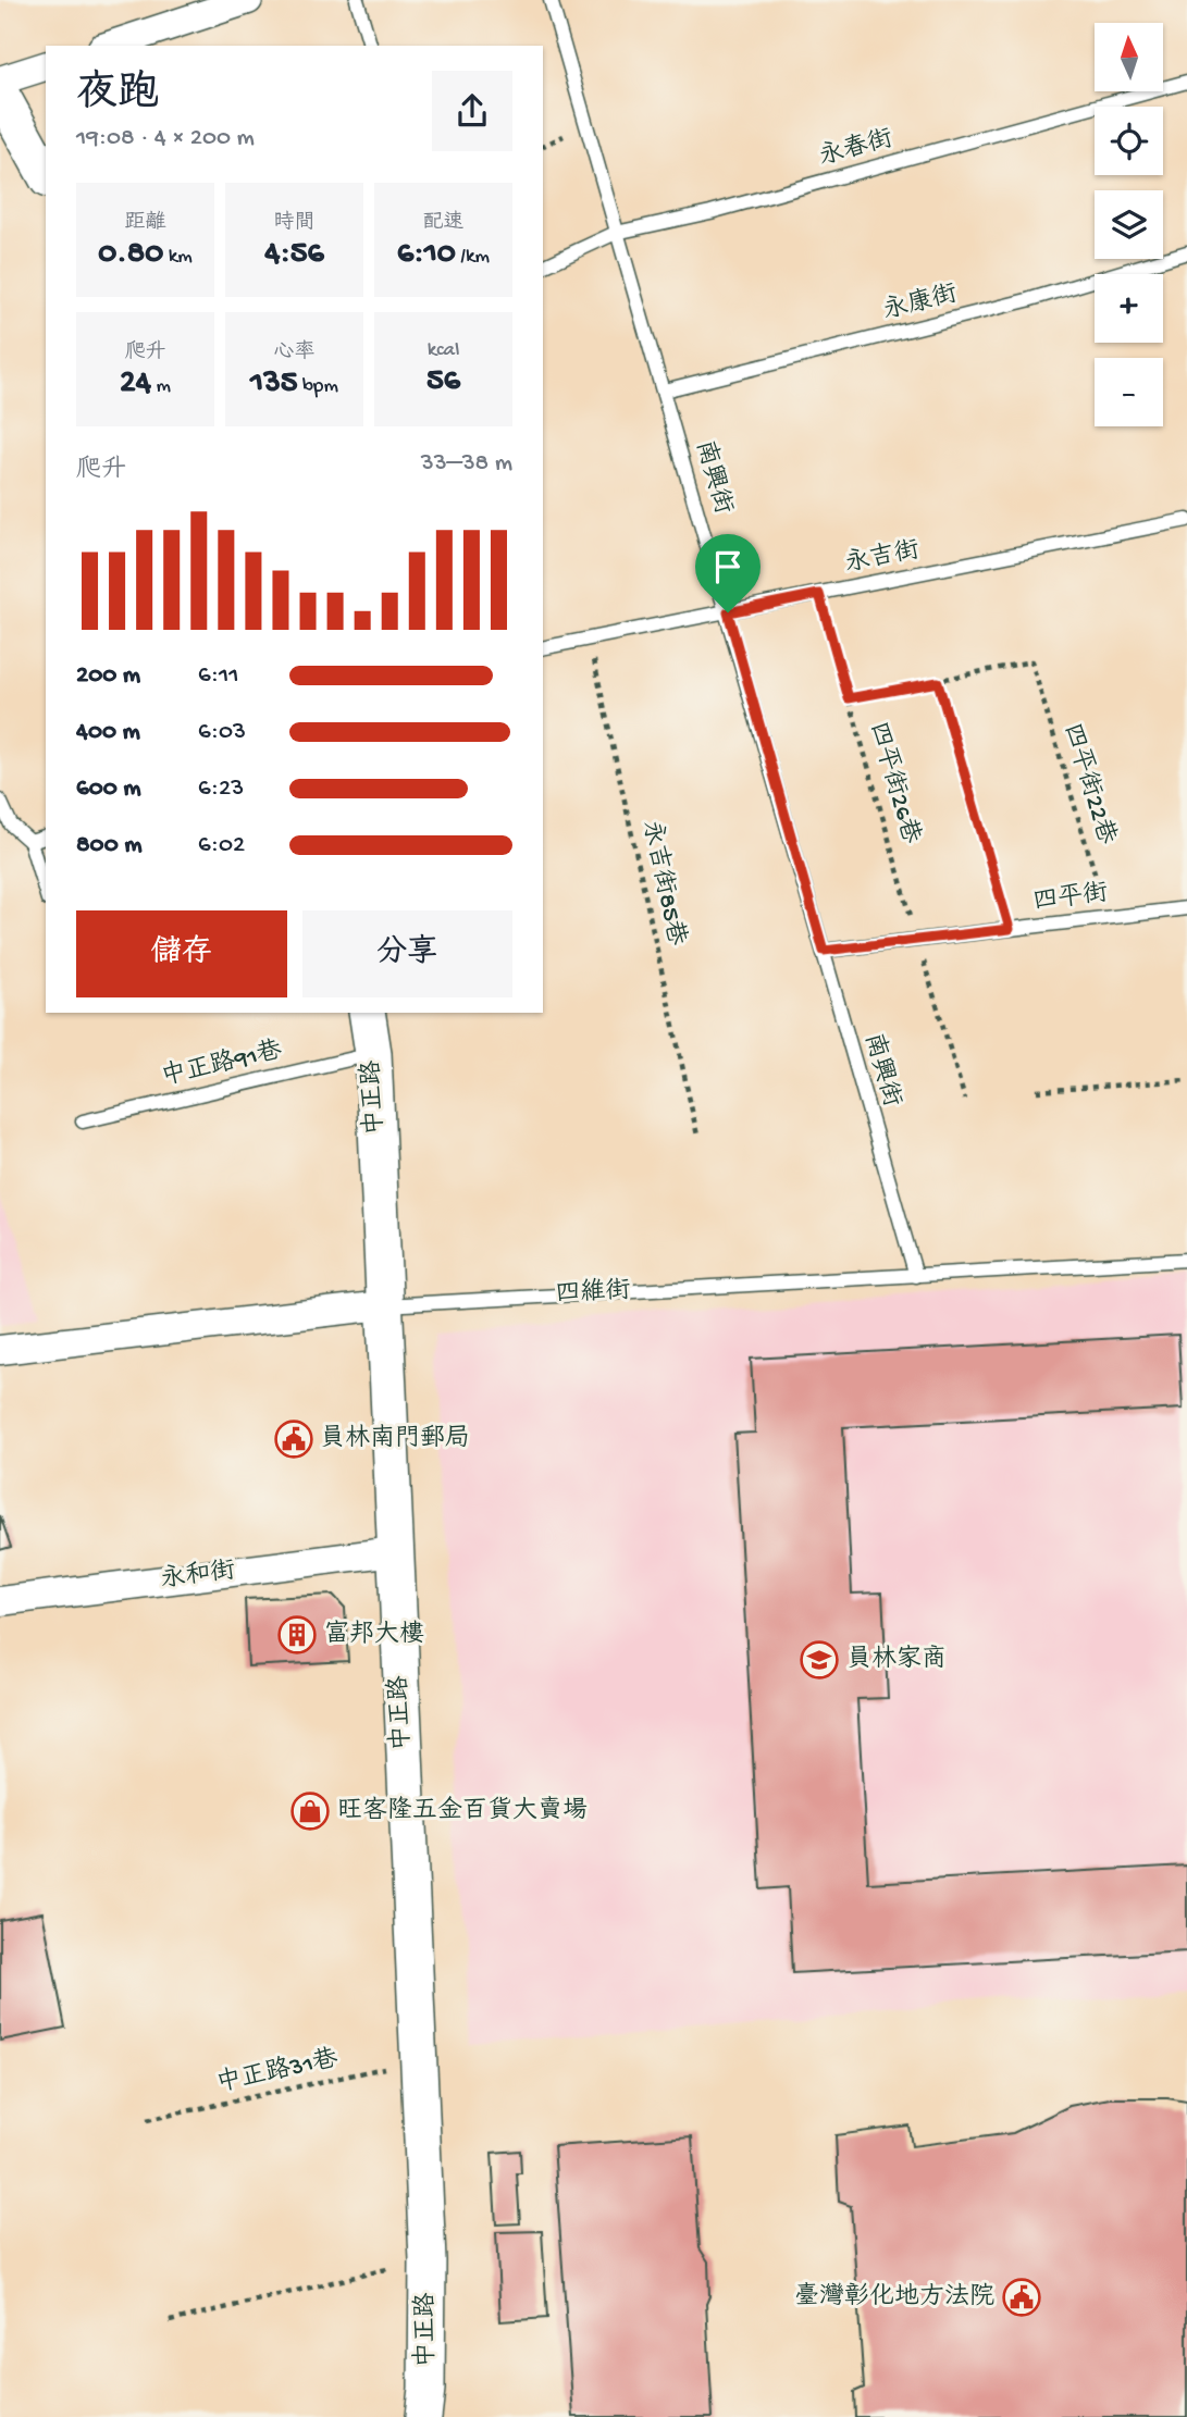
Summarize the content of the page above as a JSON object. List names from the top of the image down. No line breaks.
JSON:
{"streets":{"street":["中正路","四維街","永和街"],"lane":["永春街","永康街","南興街","永吉街","四平街","中正路91巷"],"path":["四平街26巷","四平街22巷","永吉街85巷","中正路31巷"]},"crossings":[["永春街","南興街"],["永康街","南興街"],["南興街","永吉街"],["南興街","四平街"],["南興街","四維街"],["永吉街","四平街26巷"],["永吉街","永吉街85巷"],["四平街26巷","四平街"],["四平街22巷","四平街"],["中正路91巷","中正路"],["中正路","四維街"],["中正路","永和街"],["中正路","中正路31巷"]],"places":{"public building":["員林南門郵局","臺灣彰化地方法院"],"building":["富邦大樓"],"school or university":["員林家商"],"shop":["旺客隆五金百貨大賣場"]},"north":"top","page":{"map_buttons":["+","−"],"heading":["夜跑","19:08 · 4 × 200 m"],"stats":[["距離","0.80 km"],["時間","4:56"],["配速","6:10 /km"],["爬升","24 m"],["心率","135 bpm"],["kcal","56"]],"chart":["爬升","33–38 m"],"list":[{"name":"200 m","note":"6:11"},{"name":"400 m","note":"6:03"},{"name":"600 m","note":"6:23"},{"name":"800 m","note":"6:02"}],"buttons":["儲存","分享"]}}
